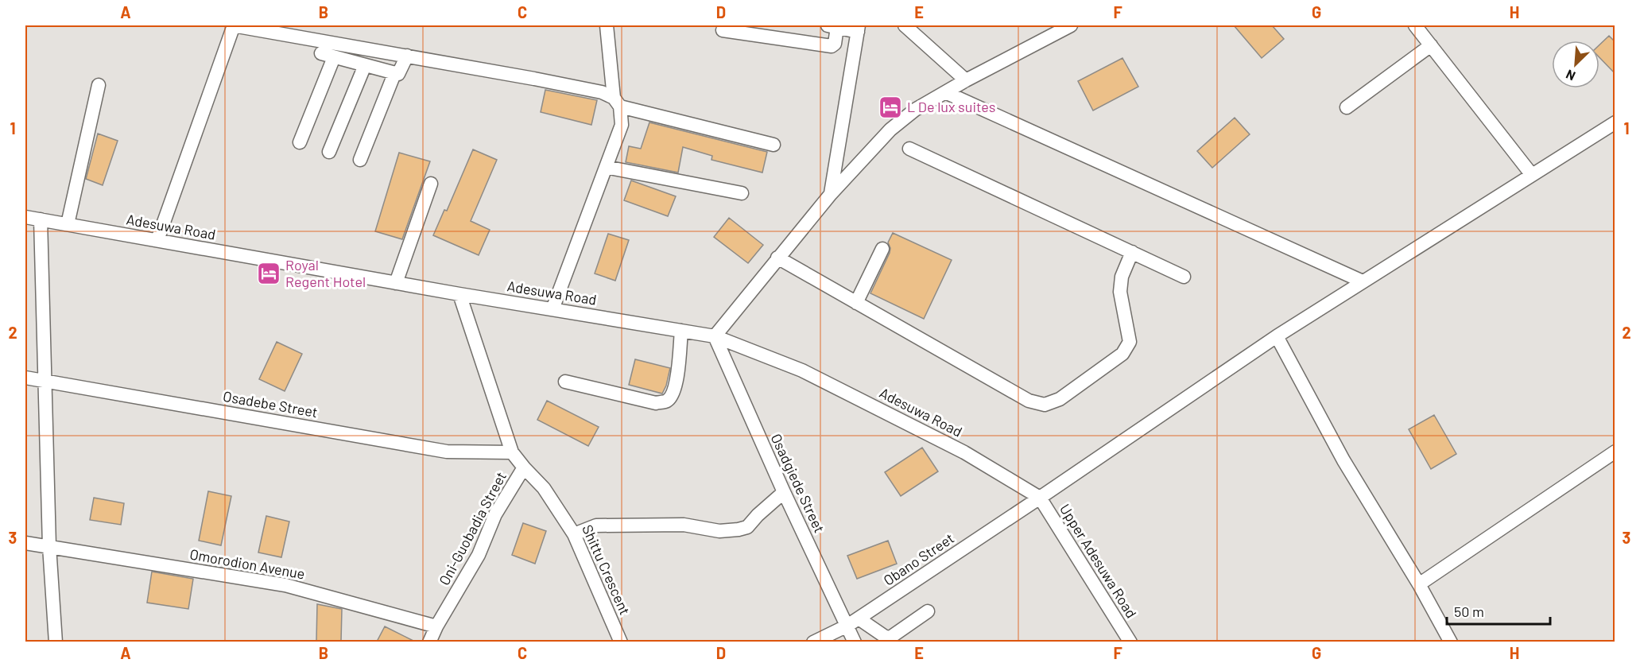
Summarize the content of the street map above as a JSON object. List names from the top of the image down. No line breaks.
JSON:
{"streets":{"street":["Adesuwa Road","Osadebe Street","Osadgiede Street","Oni-Guobadia Street","Obano Street","Upper Adesuwa Road","Omorodion Avenue","Shittu Crescent"]},"crossings":[["Adesuwa Road","Osadgiede Street"],["Adesuwa Road","Oni-Guobadia Street"],["Adesuwa Road","Obano Street"],["Adesuwa Road","Upper Adesuwa Road"],["Osadebe Street","Oni-Guobadia Street"],["Osadgiede Street","Obano Street"],["Oni-Guobadia Street","Omorodion Avenue"],["Oni-Guobadia Street","Shittu Crescent"],["Obano Street","Upper Adesuwa Road"]],"places":{"hotel":["L De lux suites","Royal Regent Hotel"]},"scale_bar":"50 m","north":"bottom left","grid":{"columns":["A","B","C","D","E","F","G","H"],"rows":["1","2","3"]}}
